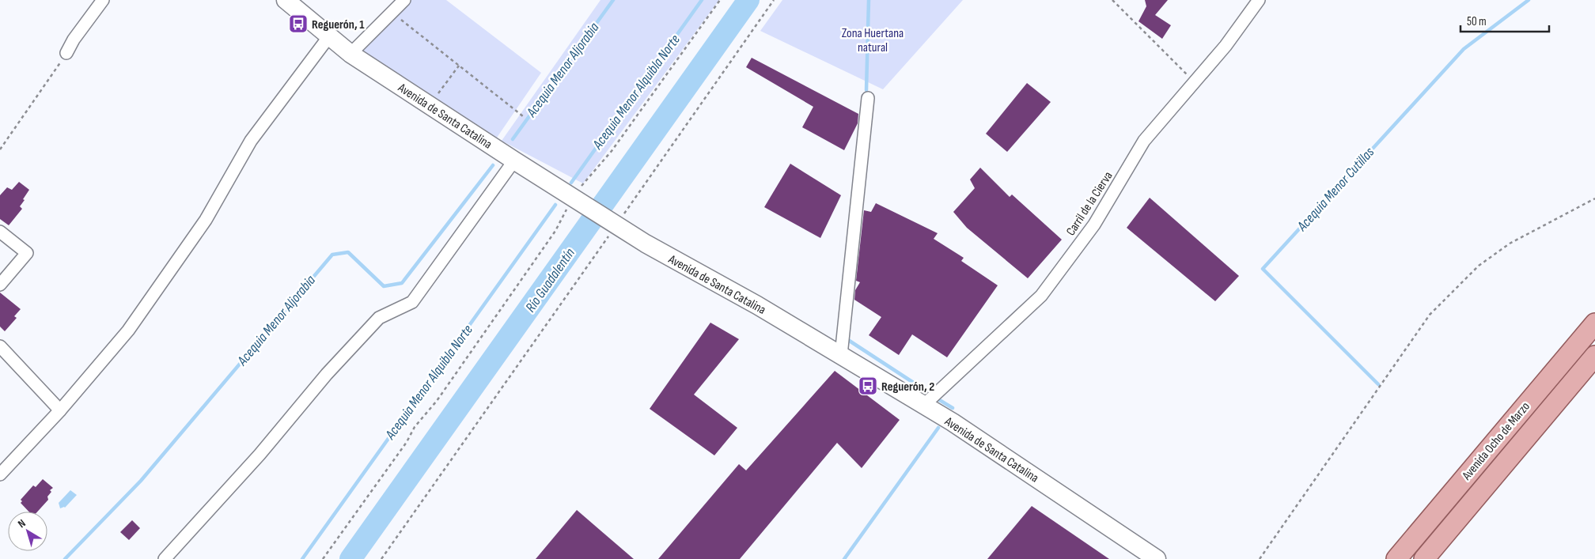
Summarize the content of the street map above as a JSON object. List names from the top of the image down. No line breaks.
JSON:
{"streets":{"main road":["Avenida de Santa Catalina","Avenida Ocho de Marzo"],"street":["Carril de la Cierva"]},"crossings":[["Avenida de Santa Catalina","Carril de la Cierva"]],"water":["Acequia Menor Aljorabia","Acequia Menor Alquibla Norte","Acequia Menor Cutillas","Río Guadalentín"],"parks":["Zona Huertana natural"],"places":{"bus stop":["Reguerón, 1","Reguerón, 2"]},"scale_bar":"50 m","north":"top left"}
